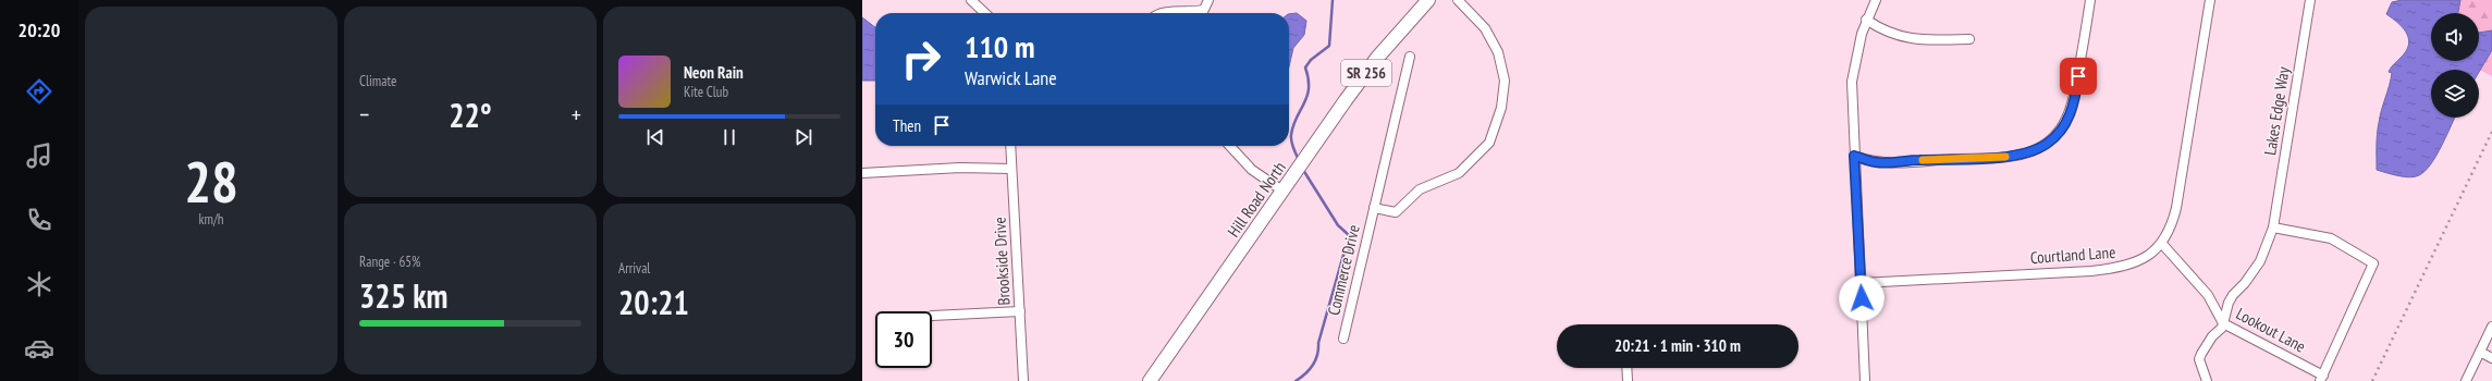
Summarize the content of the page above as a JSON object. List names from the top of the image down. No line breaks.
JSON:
{"streets":{"main road":["SR 256","Hill Road North"],"street":["Lakes Edge Way","Courtland Lane","Brookside Drive","Commerce Drive","Lookout Lane"]},"crossings":[["Lakes Edge Way","Lookout Lane"],["Courtland Lane","Lookout Lane"]],"page":{"tabs":"20:20","tile":[["28","km/h"],"Climate",["Range · 65%","325 km"],["Arrival","20:21"]],"turn":["110 m","Warwick Lane"],"song":["Neon Rain","Kite Club"],"heat":["−","22°","+"],"then":"Then","limit":"30","trip":"20:21 · 1 min · 310 m"}}
